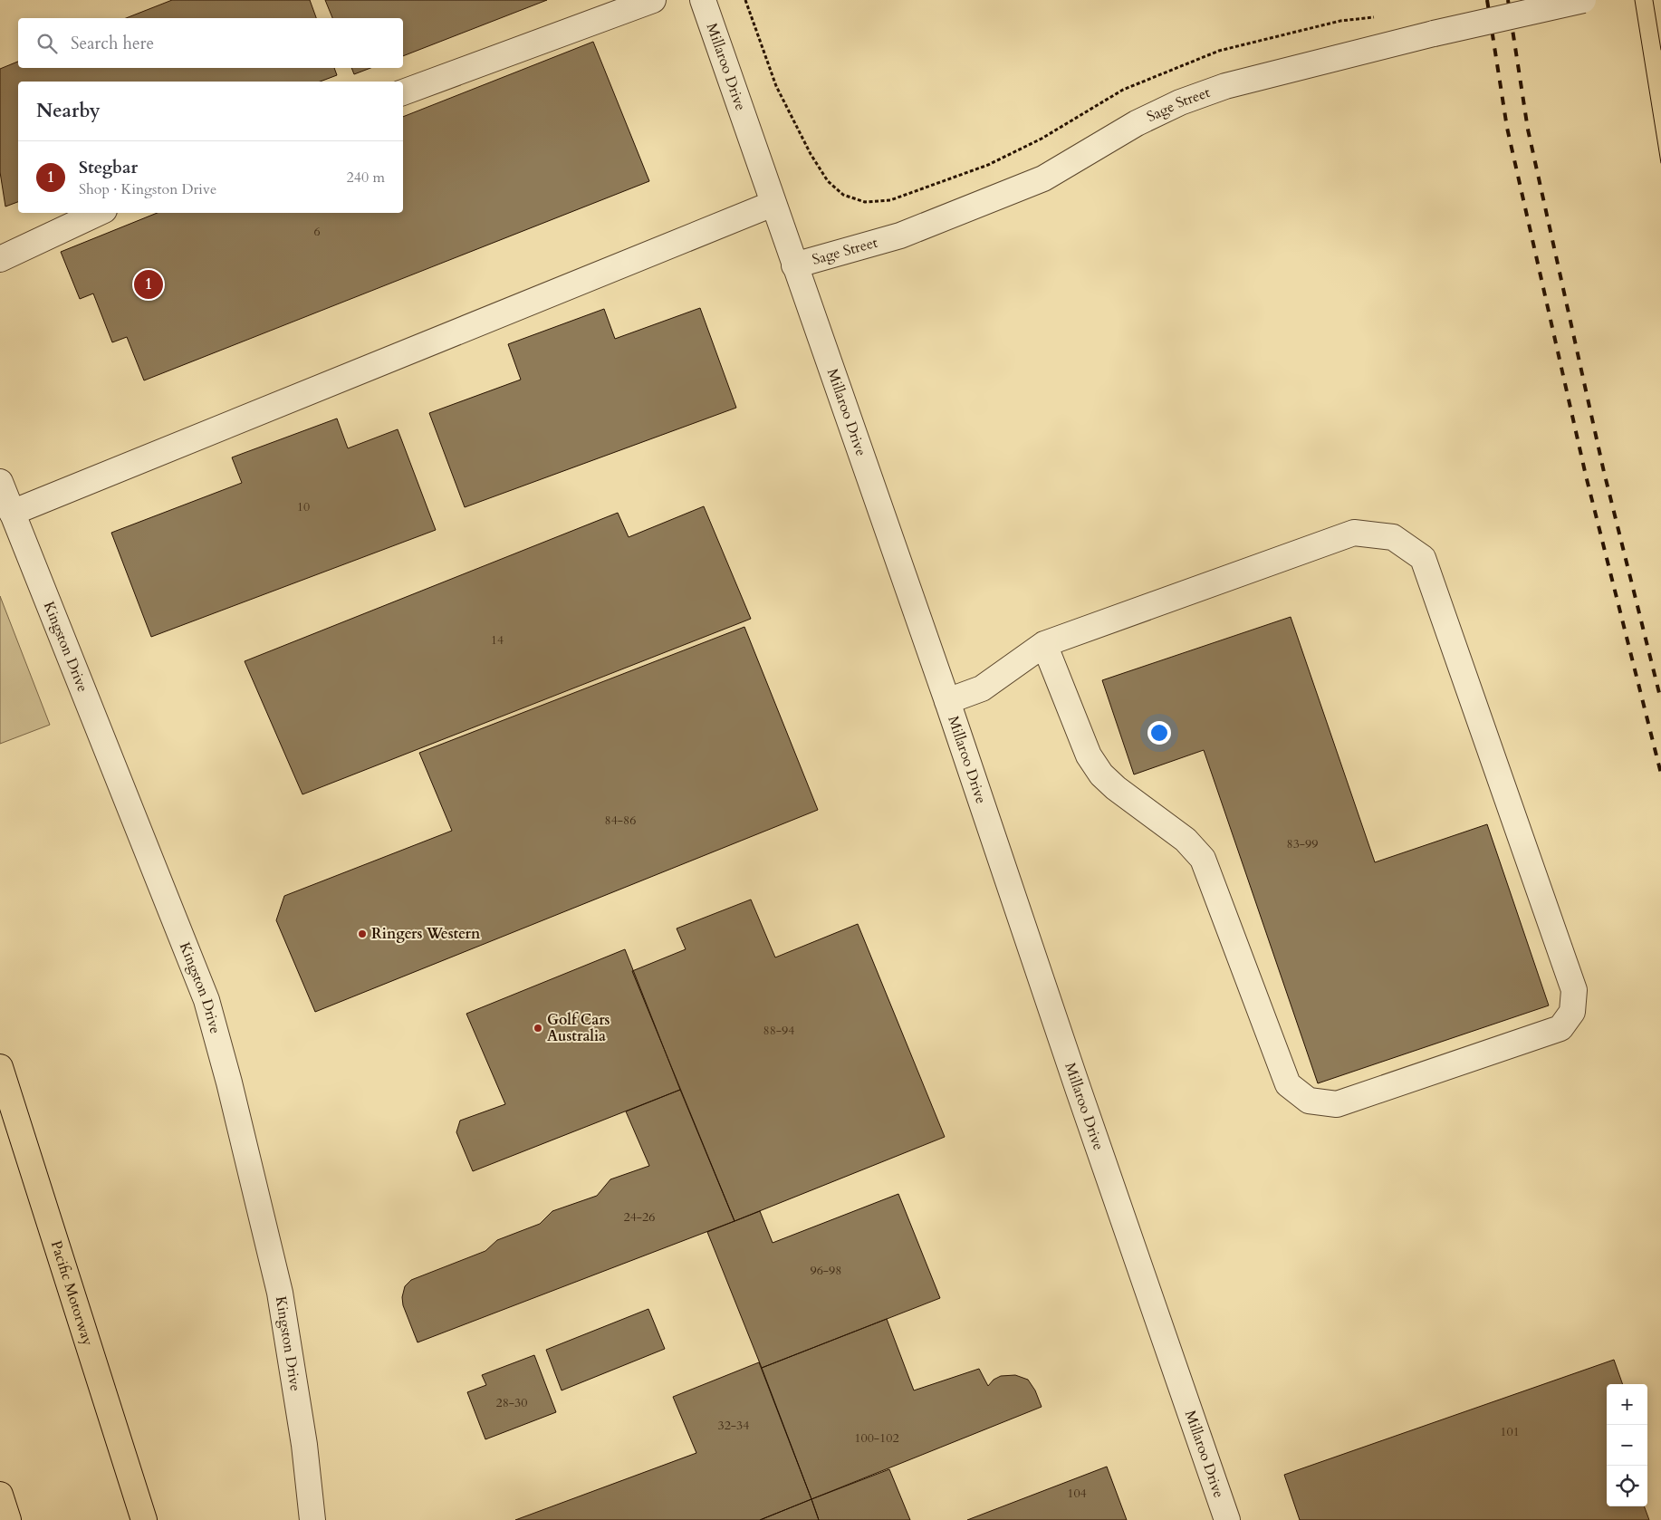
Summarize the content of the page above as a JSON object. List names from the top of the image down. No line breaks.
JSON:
{"streets":{"highway":["Pacific Motorway"],"street":["Millaroo Drive","Sage Street","Kingston Drive"]},"crossings":[["Millaroo Drive","Sage Street"]],"places":["Ringers Western","Golf Cars Australia"],"house_numbers":["6","10","14","84-86","83-99","88-94","24-26","96-98","28-30","32-34","101","100-102","104"],"page":{"search":"Search here","heading":"Nearby","list":[{"mark":"1","name":"Stegbar","note":"Shop · Kingston Drive","value":"240 m"}],"pins":"1","map_buttons":["+","−"]}}
